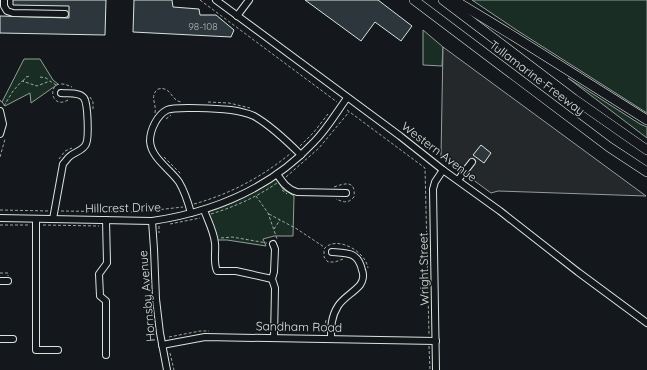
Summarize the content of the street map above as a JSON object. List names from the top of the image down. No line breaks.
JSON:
{"streets":{"highway":["Tullamarine Freeway"],"street":["Western Avenue","Hillcrest Drive","Wright Street","Hornsby Avenue","Sandham Road"]},"crossings":[["Western Avenue","Hillcrest Drive"],["Western Avenue","Wright Street"],["Hillcrest Drive","Hornsby Avenue"],["Wright Street","Sandham Road"],["Hornsby Avenue","Sandham Road"]],"house_numbers":["98-108"]}
